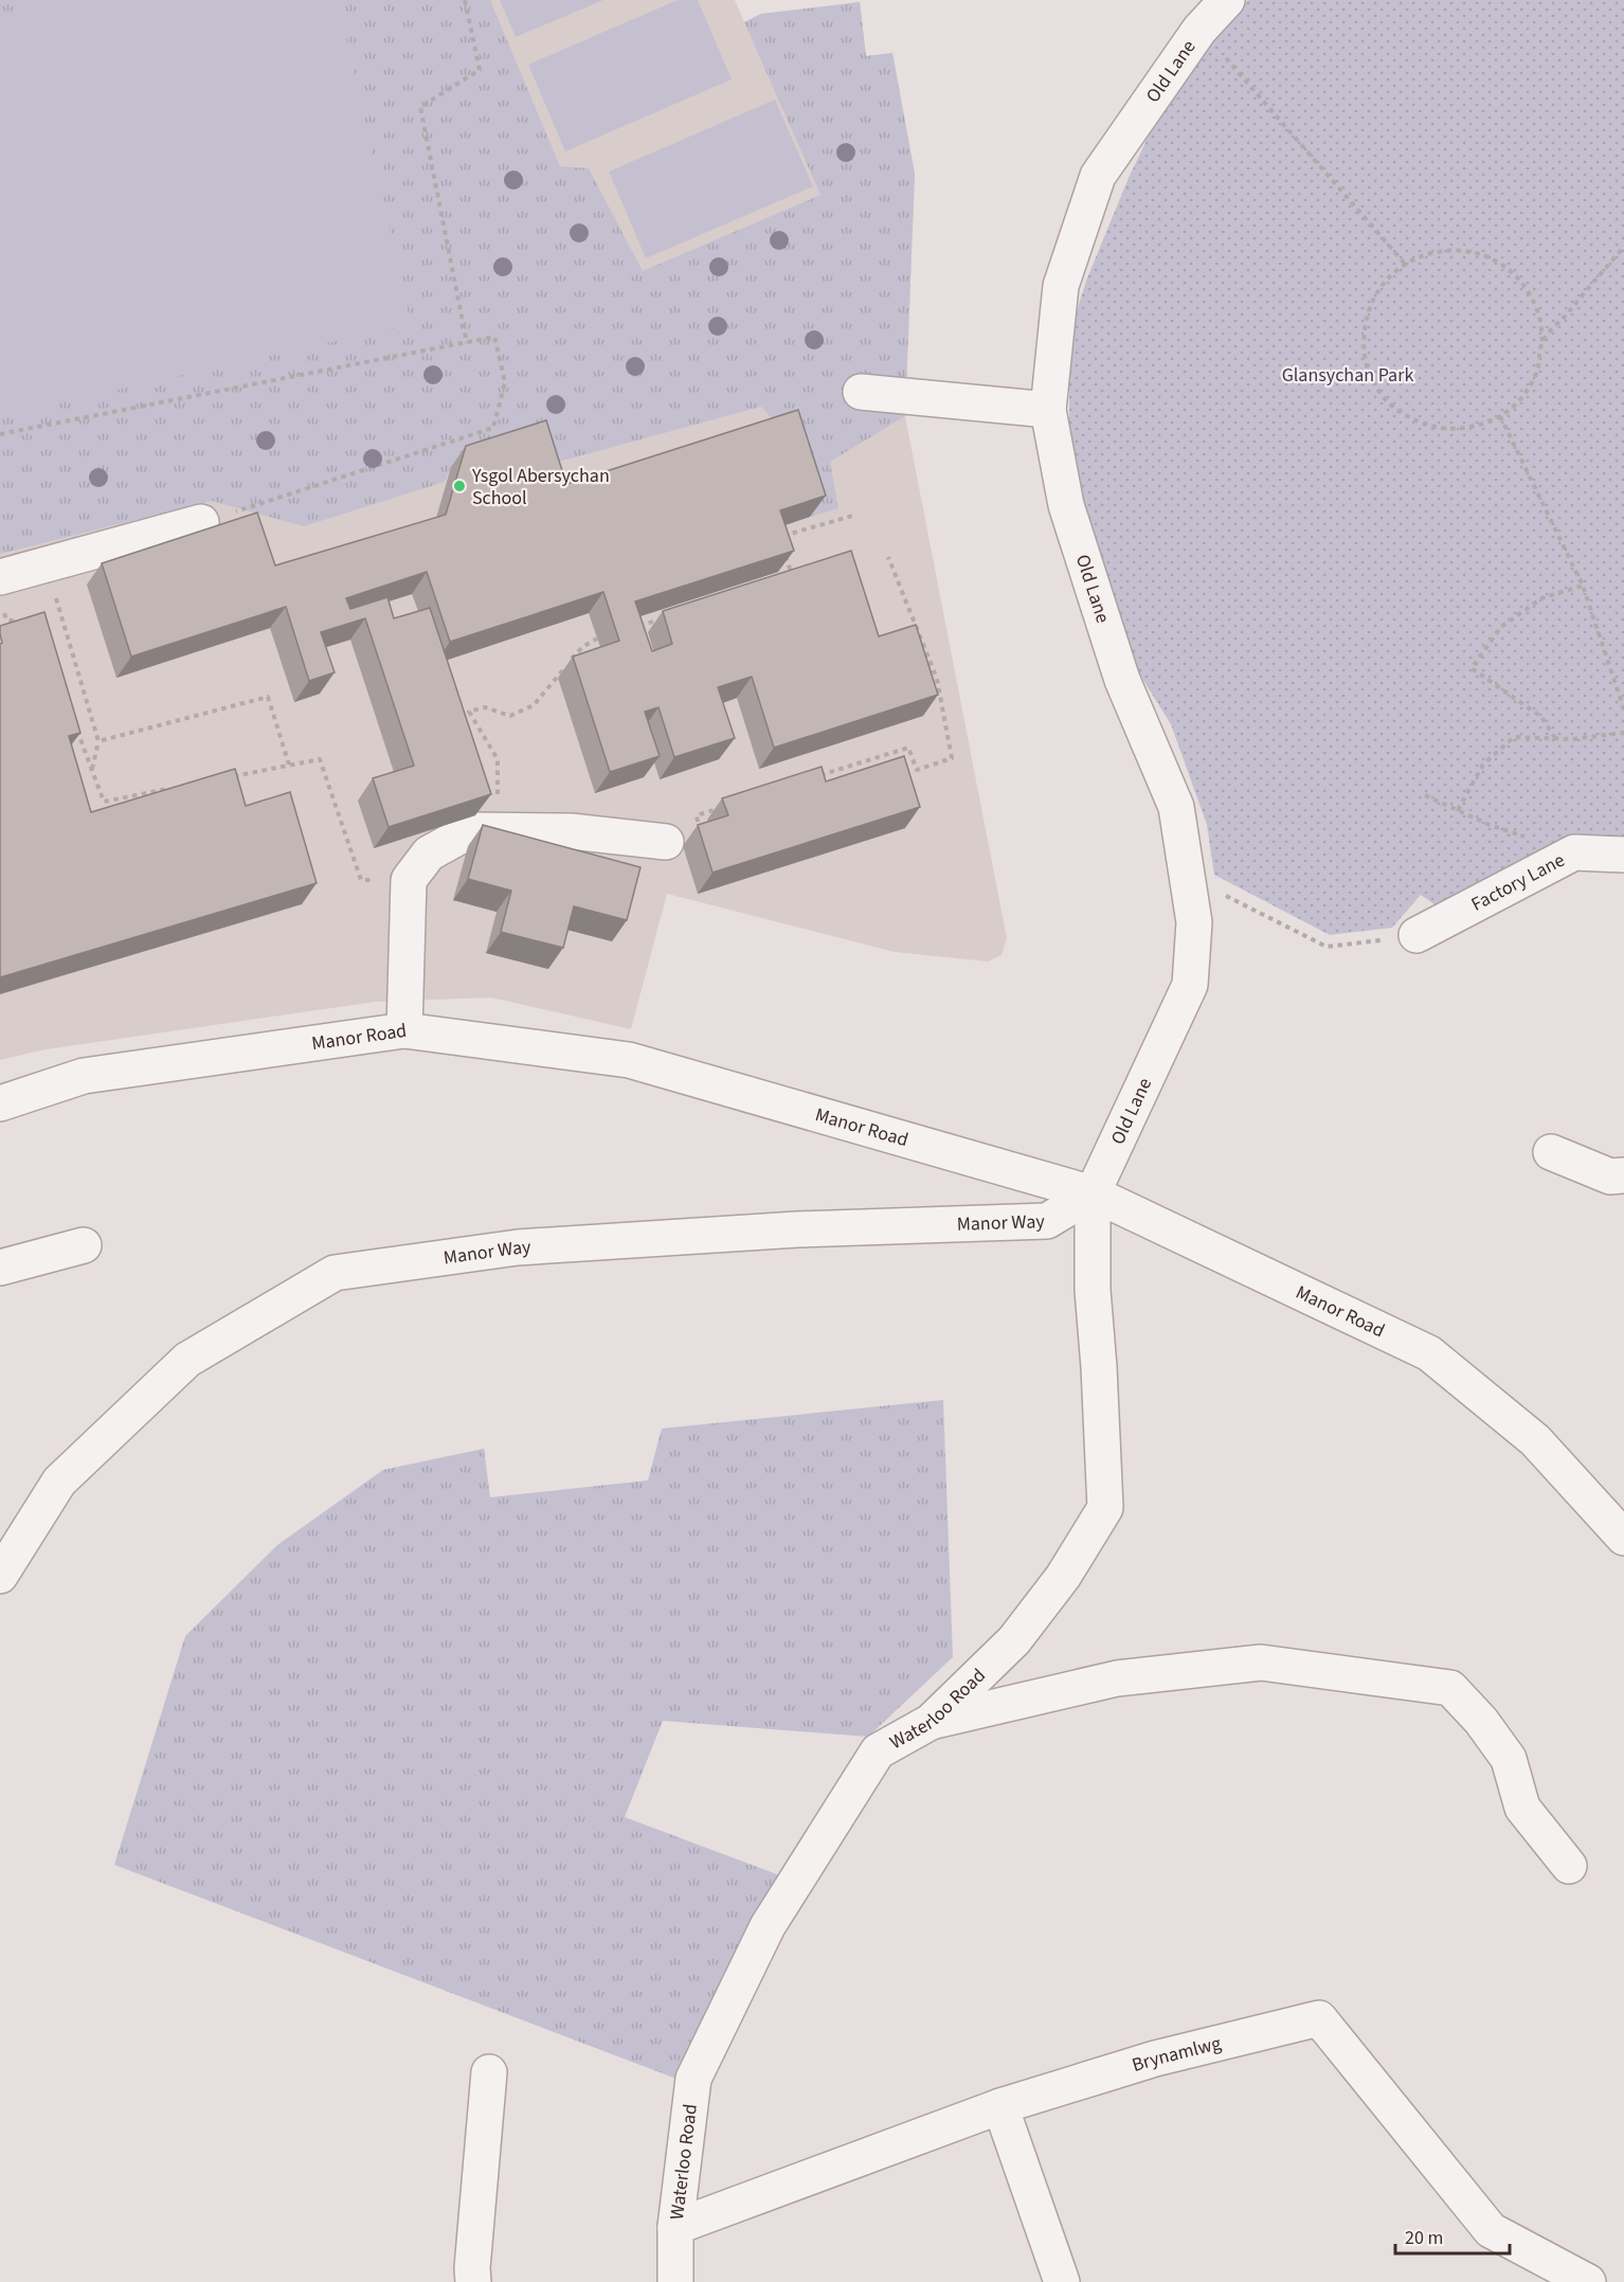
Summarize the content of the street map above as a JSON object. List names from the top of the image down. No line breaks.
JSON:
{"streets":{"street":["Old Lane","Factory Lane","Manor Road","Manor Way","Waterloo Road","Brynamlwg"]},"crossings":[["Old Lane","Manor Road"],["Old Lane","Manor Way"],["Old Lane","Waterloo Road"],["Manor Road","Manor Way"],["Manor Road","Waterloo Road"],["Manor Way","Waterloo Road"],["Waterloo Road","Brynamlwg"]],"parks":["Glansychan Park"],"places":["Ysgol Abersychan School"],"scale_bar":"20 m"}
